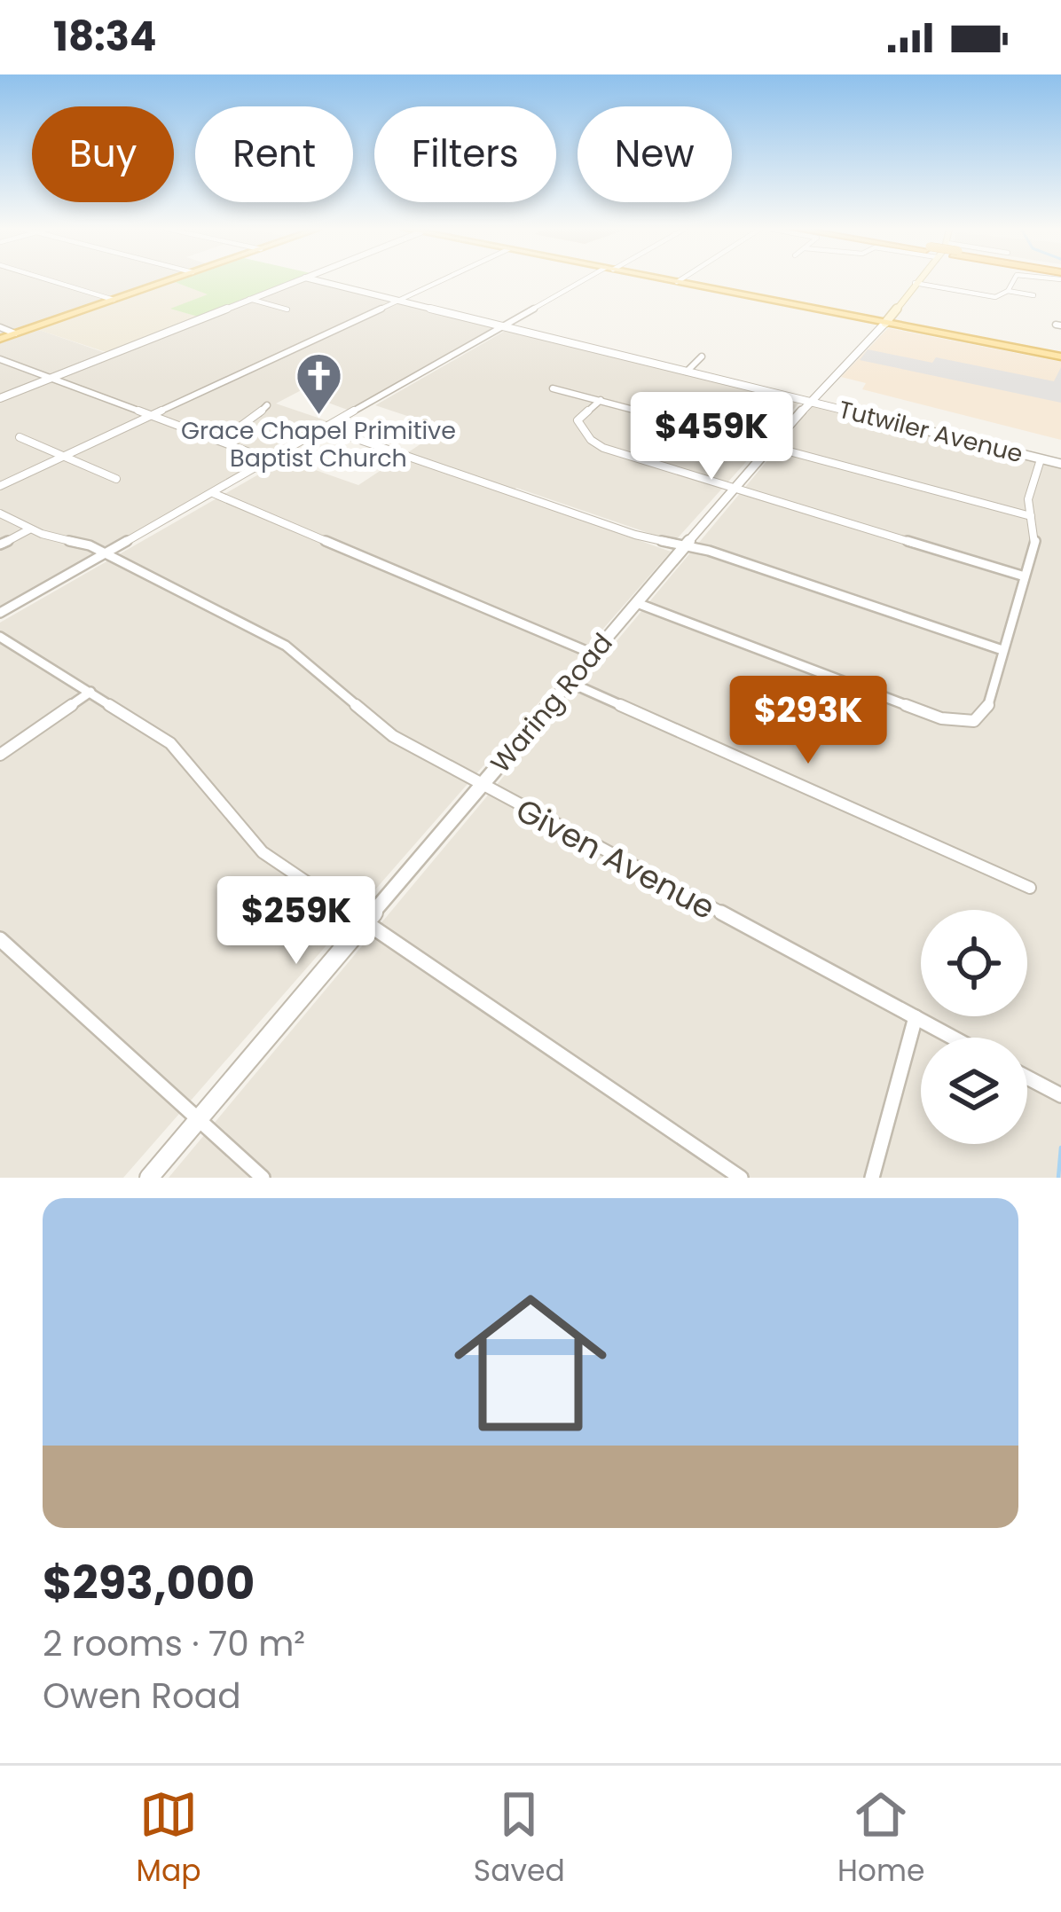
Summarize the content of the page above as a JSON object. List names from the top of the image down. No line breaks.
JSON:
{"streets":{"main road":["Waring Road"],"street":["Tutwiler Avenue","Given Avenue"]},"crossings":[["Tutwiler Avenue","Waring Road"],["Waring Road","Given Avenue"]],"places":{"church":["Grace Chapel Primitive Baptist Church"]},"page":{"status":"18:34","chip":["Buy","Rent","Filters","New"],"price":["$459K","$293K","$259K"],"list":[{"name":"$293,000","note":"2 rooms · 70 m² · Owen Road"}],"tabs":["Map","Saved","Home"]}}
